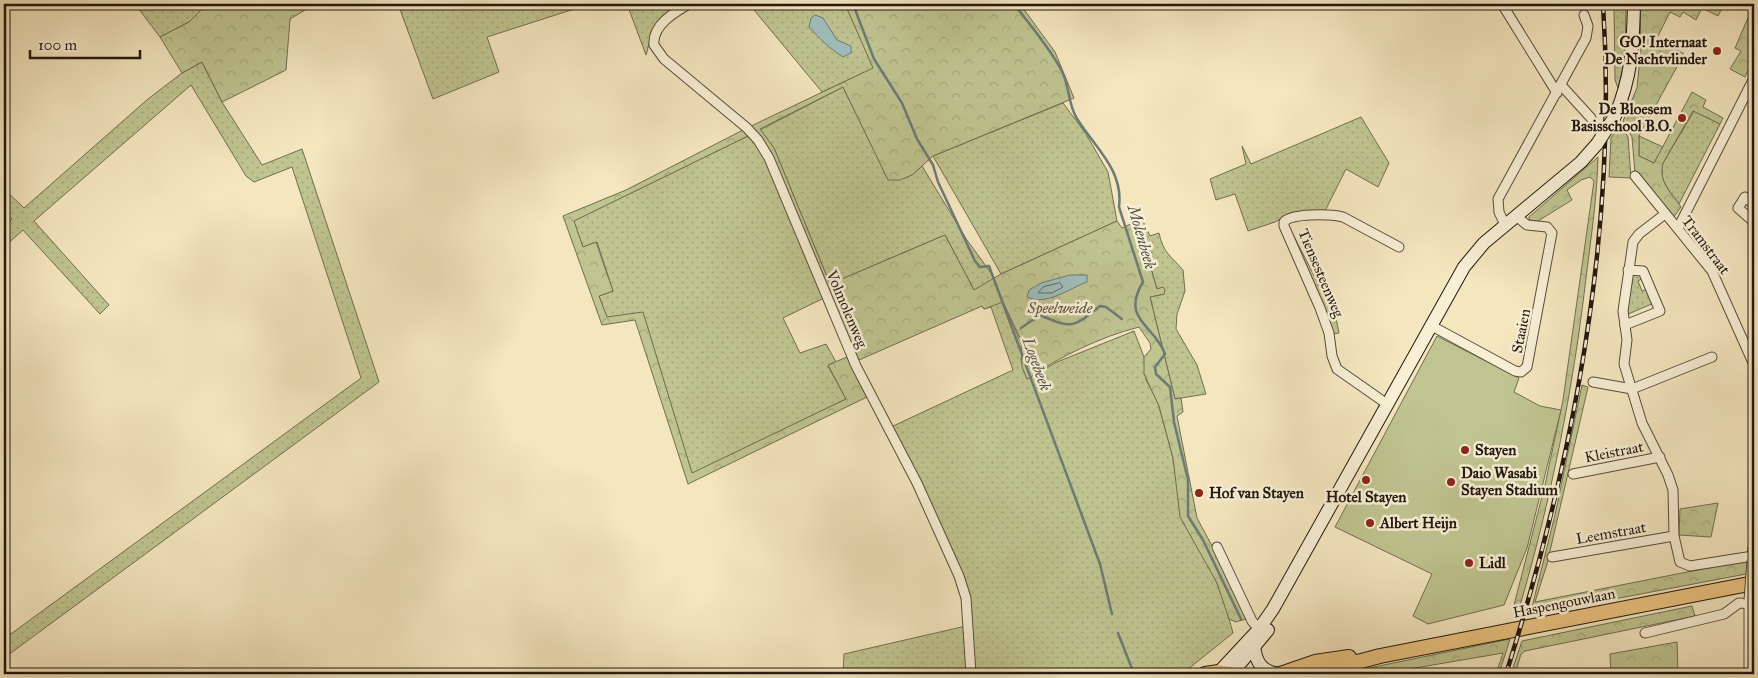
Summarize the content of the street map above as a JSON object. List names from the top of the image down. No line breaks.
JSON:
{"streets":{"main road":["Haspengouwlaan"],"street":["Tramstraat","Tiensesteenweg","Volmolenweg","Staaien","Kleistraat","Leemstraat"]},"water":["Molenbeek","Logebeek"],"parks":["Speelweide"],"places":["GO! Internaat De Nachtvlinder","De Bloesem Basisschool B.O.","Stayen","Hotel Stayen","Daio Wasabi Stayen Stadium","Hof van Stayen","Albert Heijn","Lidl"],"scale_bar":"100 m"}
